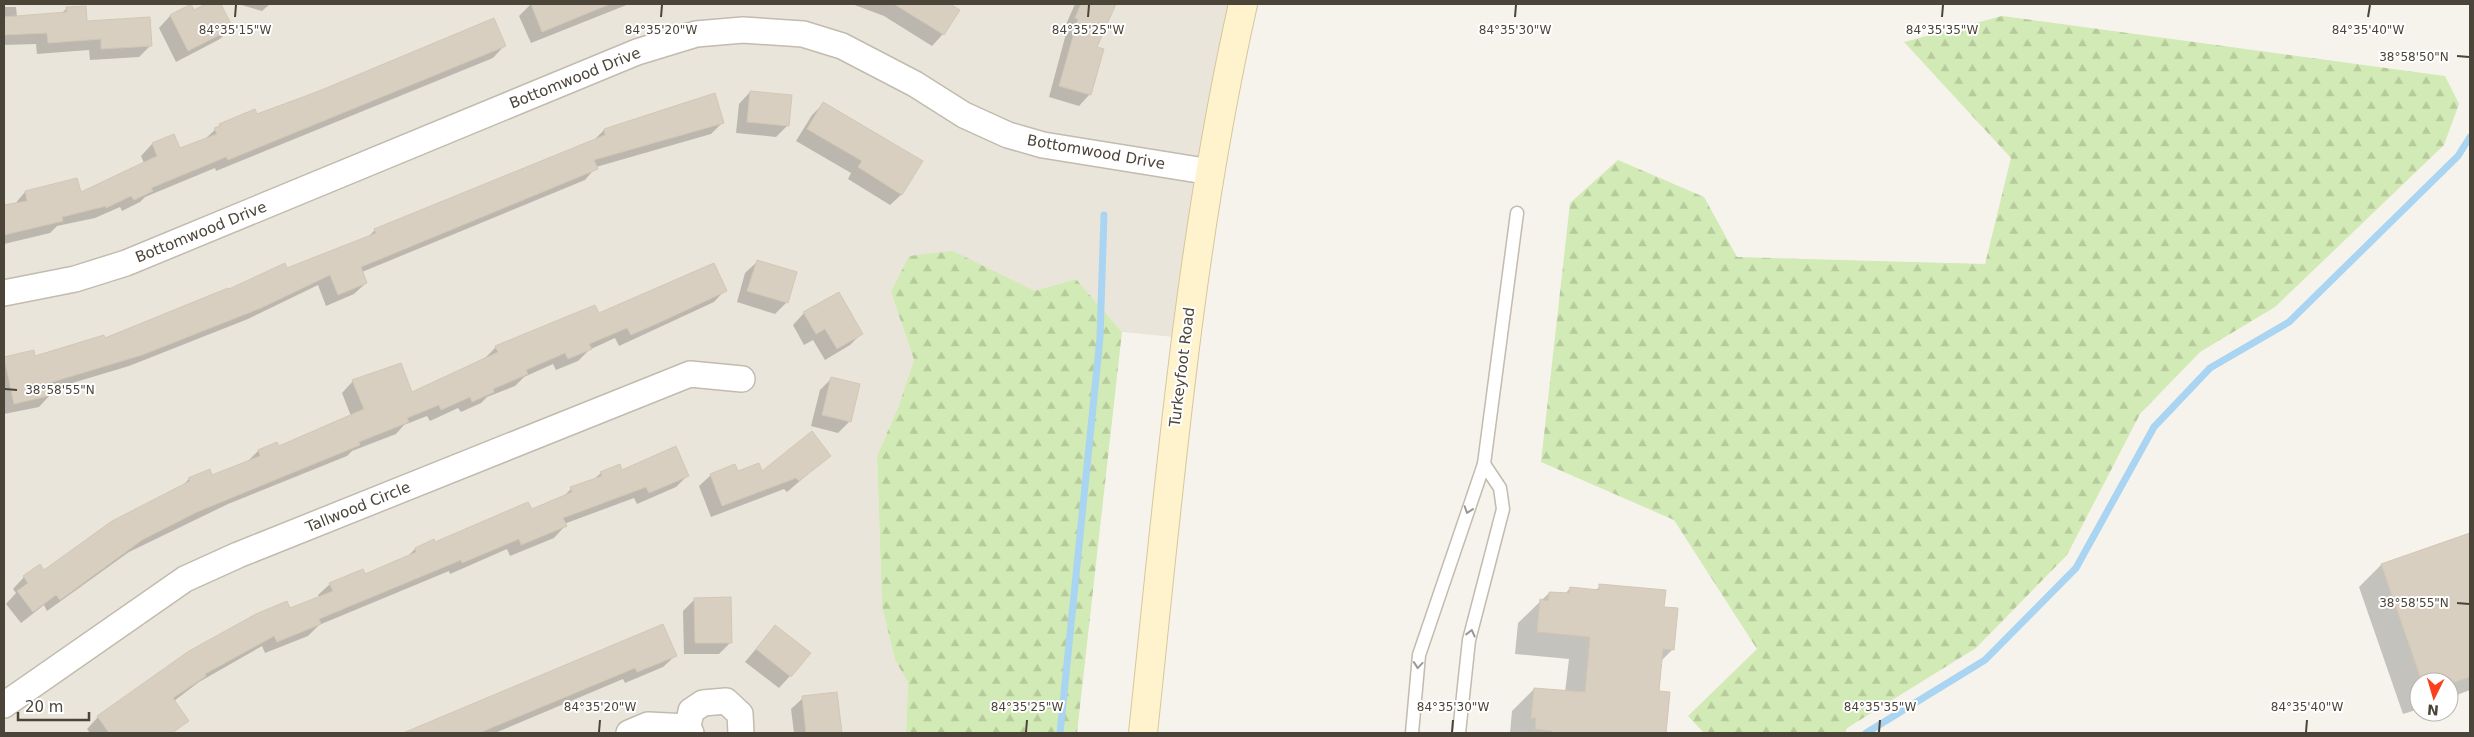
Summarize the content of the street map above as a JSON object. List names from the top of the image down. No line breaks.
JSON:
{"streets":{"main road":["Turkeyfoot Road"],"street":["Bottomwood Drive","Tallwood Circle"]},"crossings":[["Bottomwood Drive","Turkeyfoot Road"]],"scale_bar":"20 m","north":"bottom","coordinates":["84°35'15\"W","84°35'20\"W","84°35'25\"W","84°35'30\"W","84°35'35\"W","84°35'40\"W","38°58'50\"N","38°58'55\"N"]}
